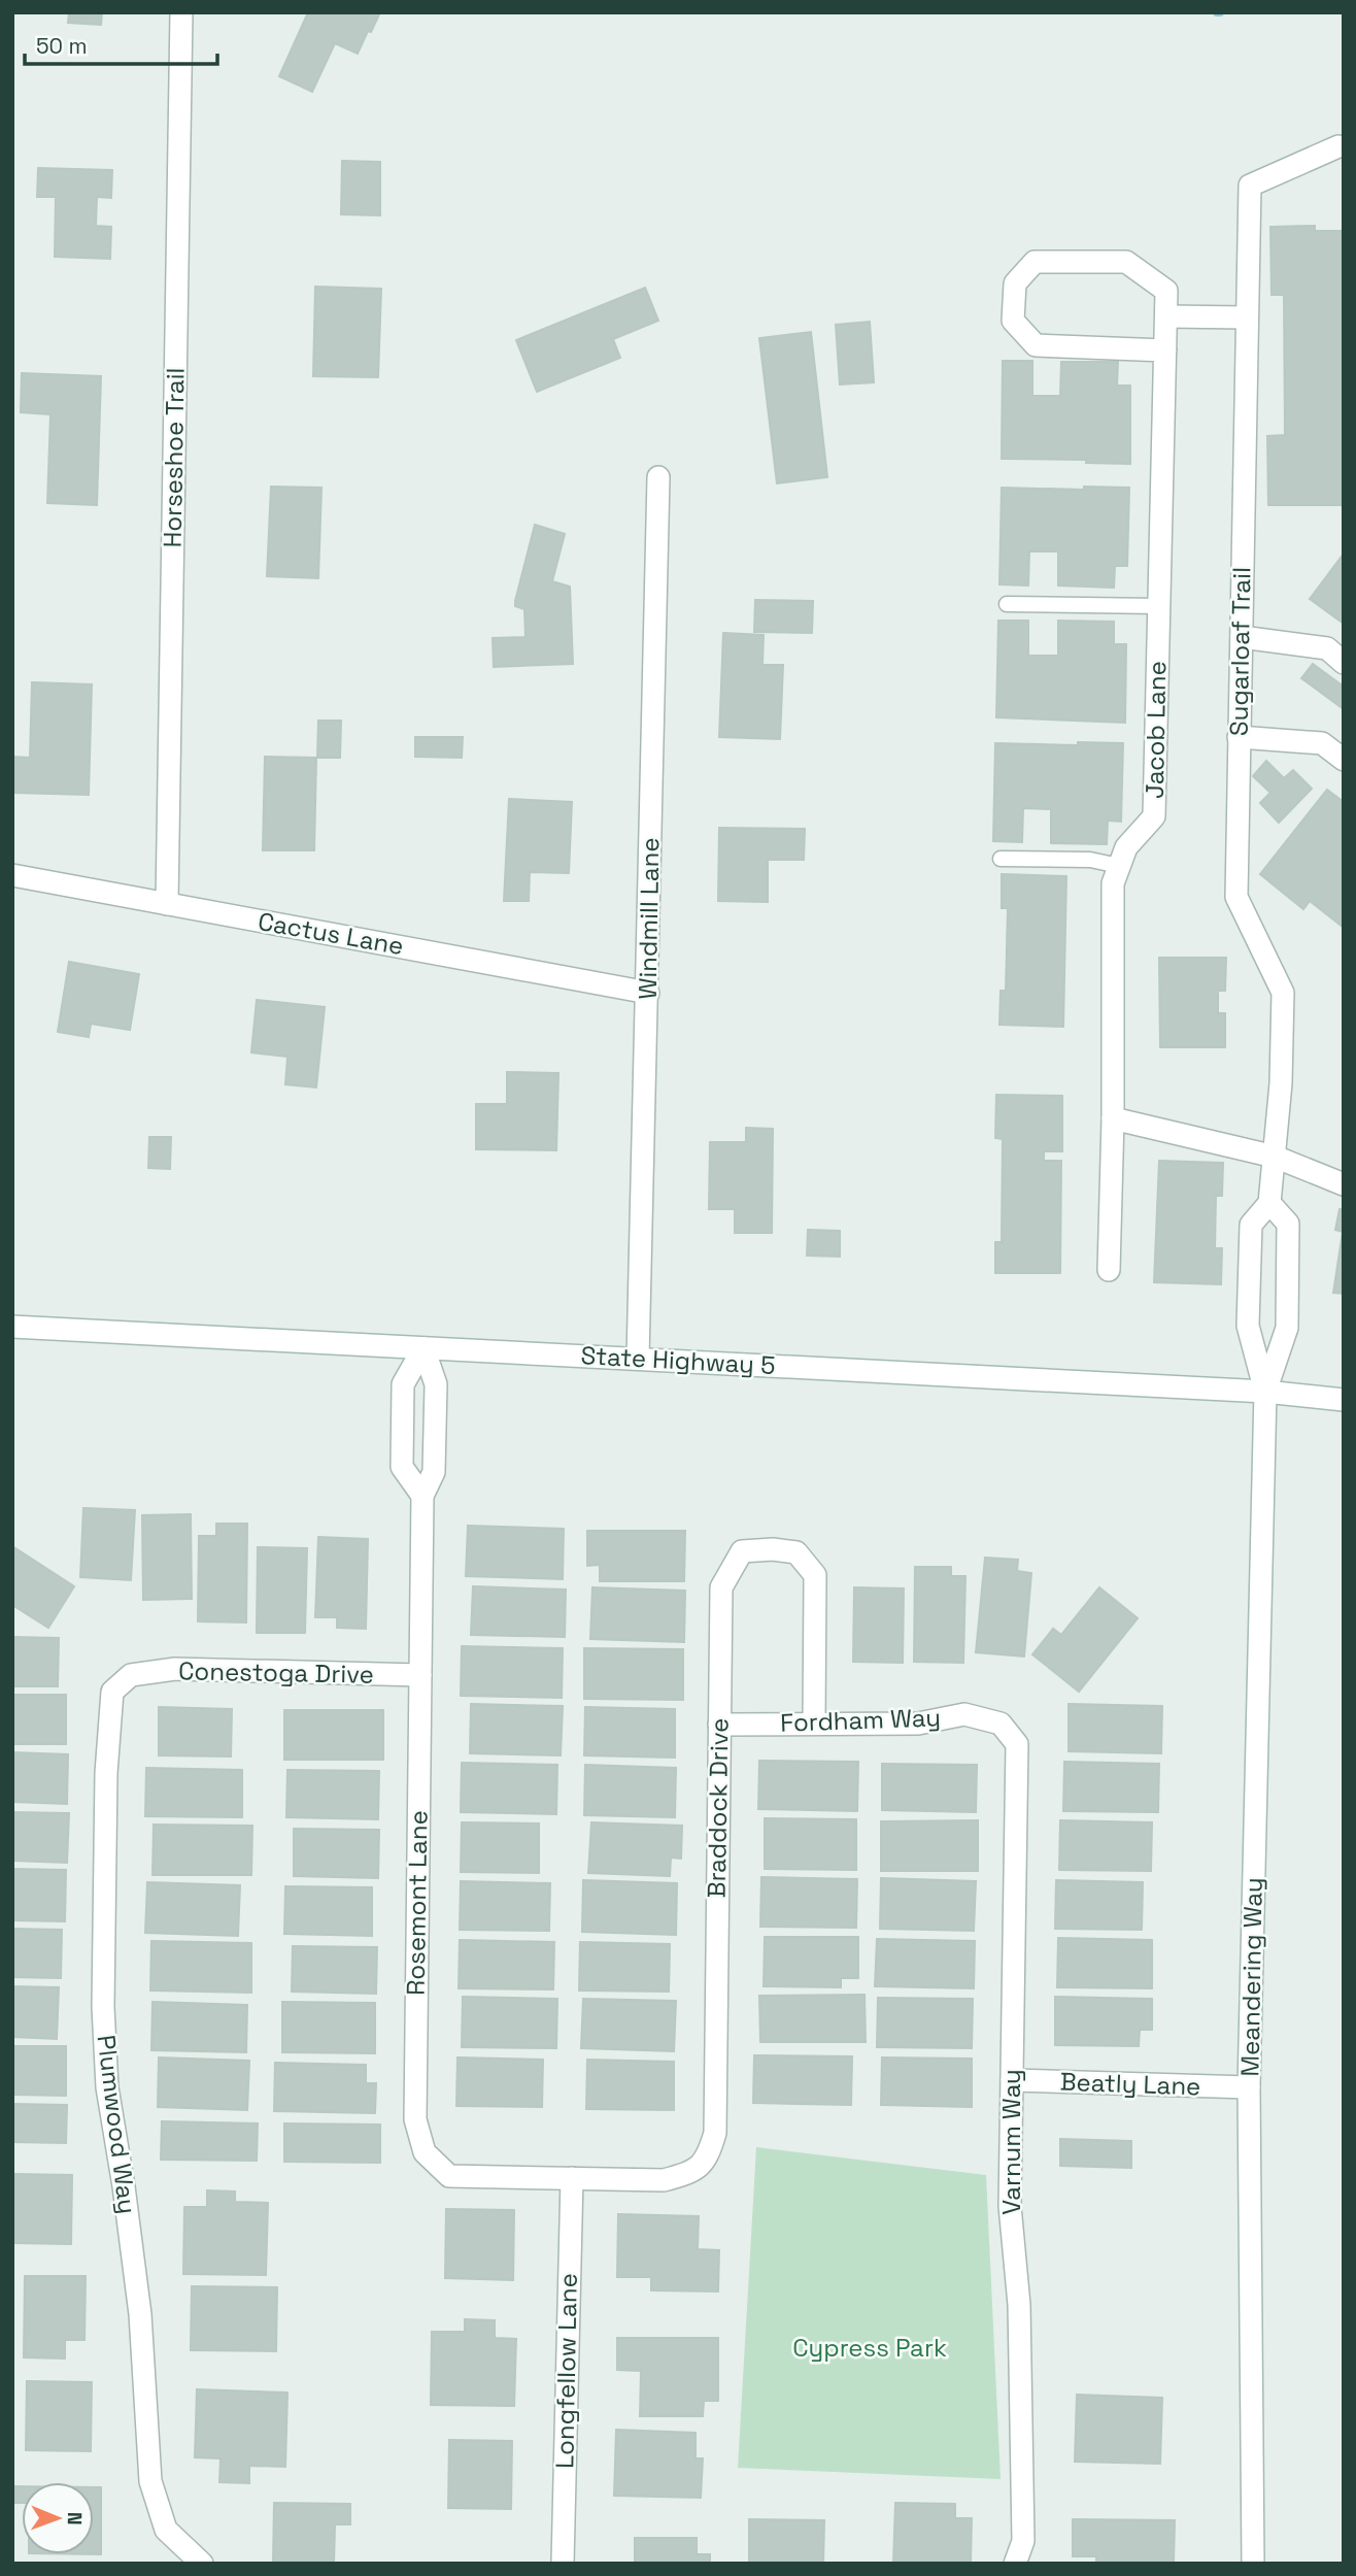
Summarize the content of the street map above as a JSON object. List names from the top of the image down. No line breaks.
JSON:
{"streets":{"street":["Horseshoe Trail","Sugarloaf Trail","Jacob Lane","Windmill Lane","Cactus Lane","State Highway 5","Conestoga Drive","Fordham Way","Braddock Drive","Rosemont Lane","Meandering Way","Beatly Lane","Plumwood Way","Varnum Way","Longfellow Lane"]},"crossings":[["Horseshoe Trail","Cactus Lane"],["Sugarloaf Trail","State Highway 5"],["Sugarloaf Trail","Meandering Way"],["Windmill Lane","Cactus Lane"],["Windmill Lane","State Highway 5"],["State Highway 5","Rosemont Lane"],["State Highway 5","Meandering Way"],["Conestoga Drive","Rosemont Lane"],["Conestoga Drive","Plumwood Way"],["Fordham Way","Braddock Drive"],["Fordham Way","Varnum Way"],["Braddock Drive","Rosemont Lane"],["Braddock Drive","Longfellow Lane"],["Rosemont Lane","Longfellow Lane"],["Meandering Way","Beatly Lane"],["Beatly Lane","Varnum Way"]],"parks":["Cypress Park"],"scale_bar":"50 m","north":"right"}
